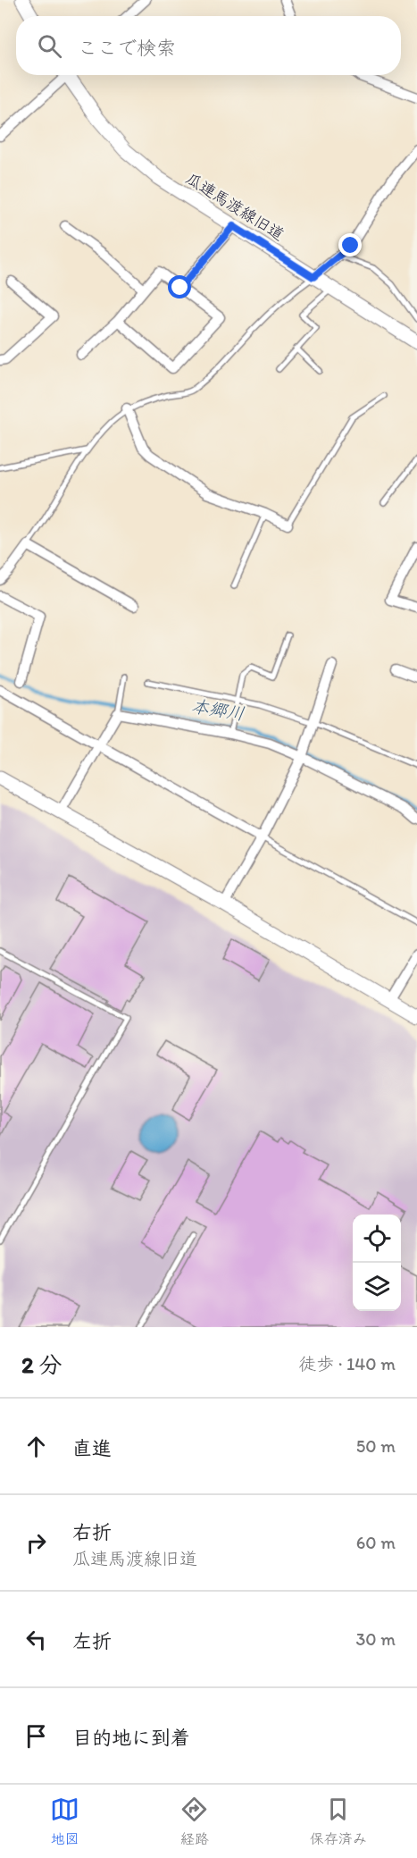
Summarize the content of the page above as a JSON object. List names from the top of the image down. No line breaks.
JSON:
{"streets":{"street":["瓜連馬渡線旧道"]},"water":["本郷川"],"page":{"search":"ここで検索","heading":["2 分","徒歩 · 140 m"],"list":[["直進","50 m"],["右折","瓜連馬渡線旧道","60 m"],["左折","30 m"],"目的地に到着"],"nav":["地図","経路","保存済み"]}}
